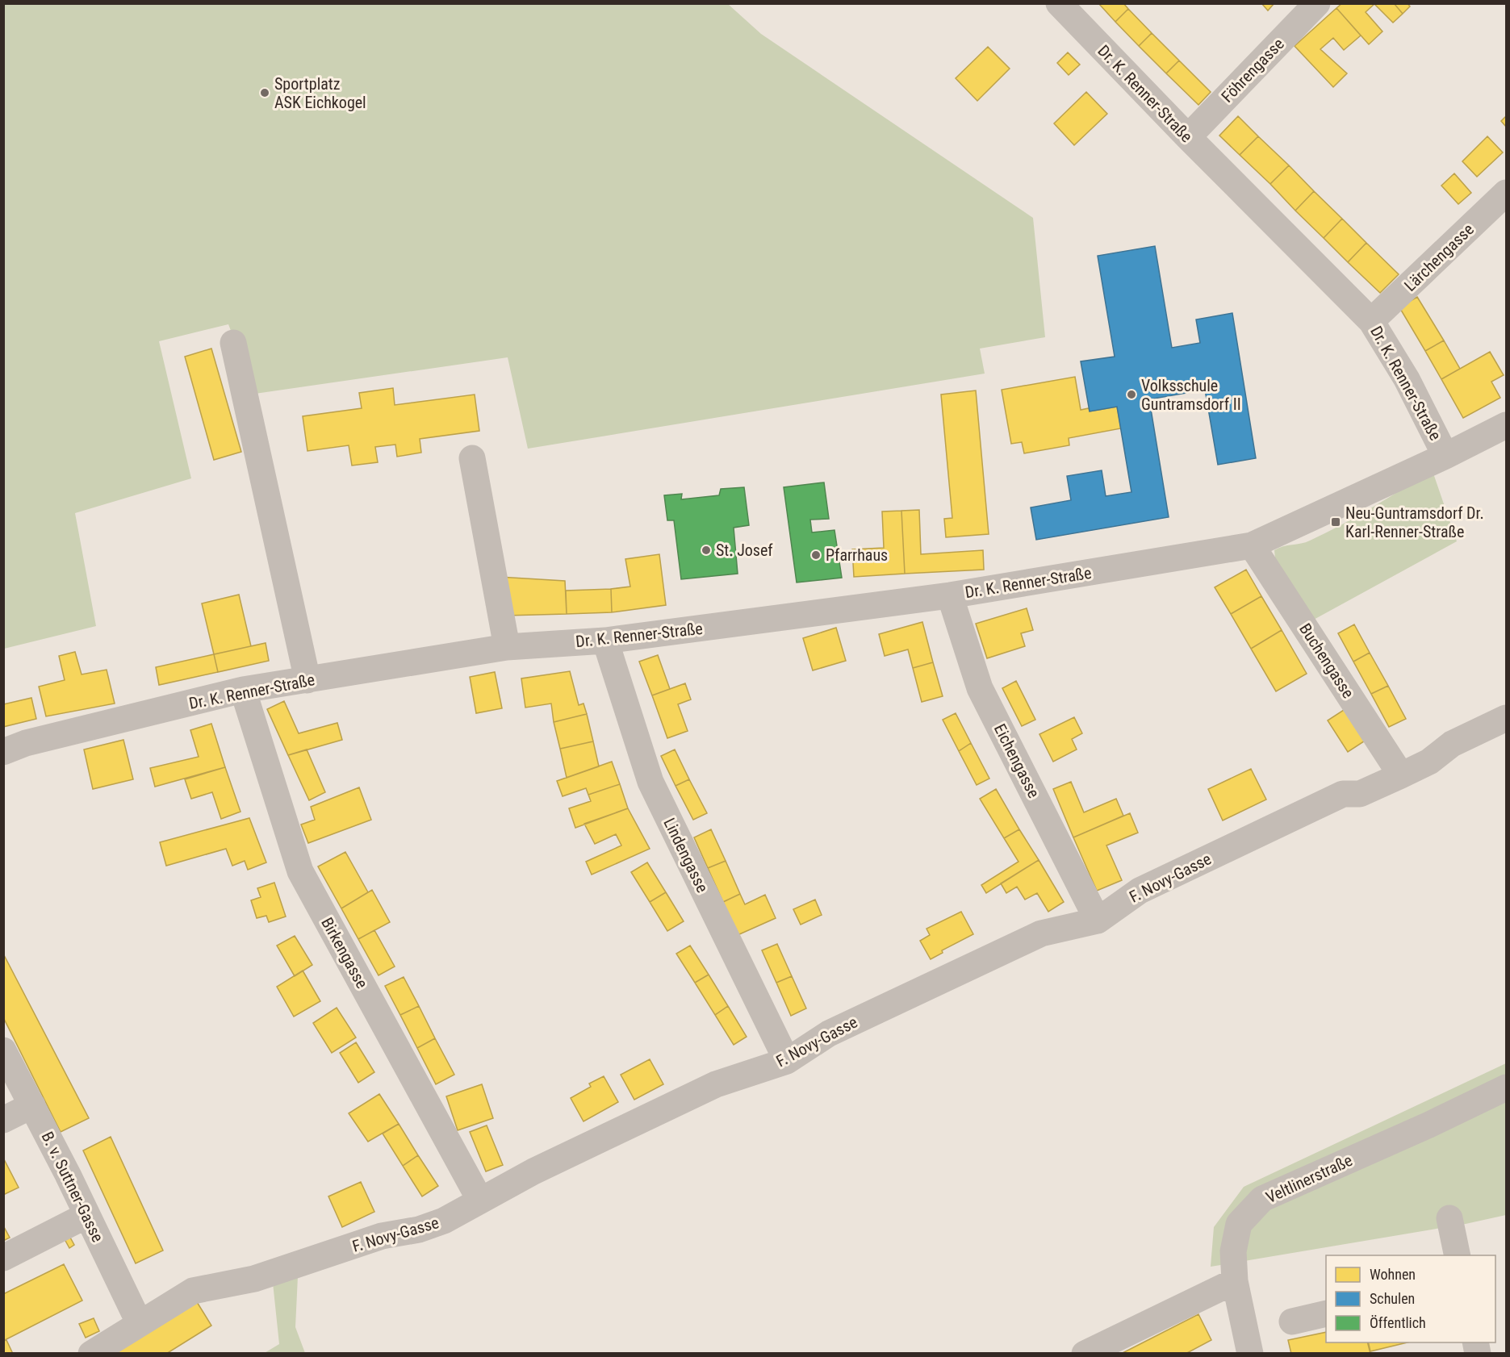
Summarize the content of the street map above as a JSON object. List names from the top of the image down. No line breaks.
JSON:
{"streets":{"street":["Föhrengasse","Dr. K. Renner-Straße","Lärchengasse","Buchengasse","Eichengasse","Lindengasse","F. Novy-Gasse","Birkengasse","Veltlinerstraße","B. v. Suttner-Gasse"]},"crossings":[["Föhrengasse","Dr. K. Renner-Straße"],["Dr. K. Renner-Straße","Lärchengasse"],["Dr. K. Renner-Straße","Buchengasse"],["Dr. K. Renner-Straße","Eichengasse"],["Dr. K. Renner-Straße","Lindengasse"],["Dr. K. Renner-Straße","Birkengasse"],["Buchengasse","F. Novy-Gasse"],["Eichengasse","F. Novy-Gasse"],["Lindengasse","F. Novy-Gasse"],["F. Novy-Gasse","Birkengasse"],["F. Novy-Gasse","B. v. Suttner-Gasse"]],"places":{"other":["Sportplatz ASK Eichkogel","Volksschule Guntramsdorf II","St. Josef","Pfarrhaus"],"transit":["Neu-Guntramsdorf Dr. Karl-Renner-Straße"]},"legend":["Wohnen","Schulen","Öffentlich"]}
